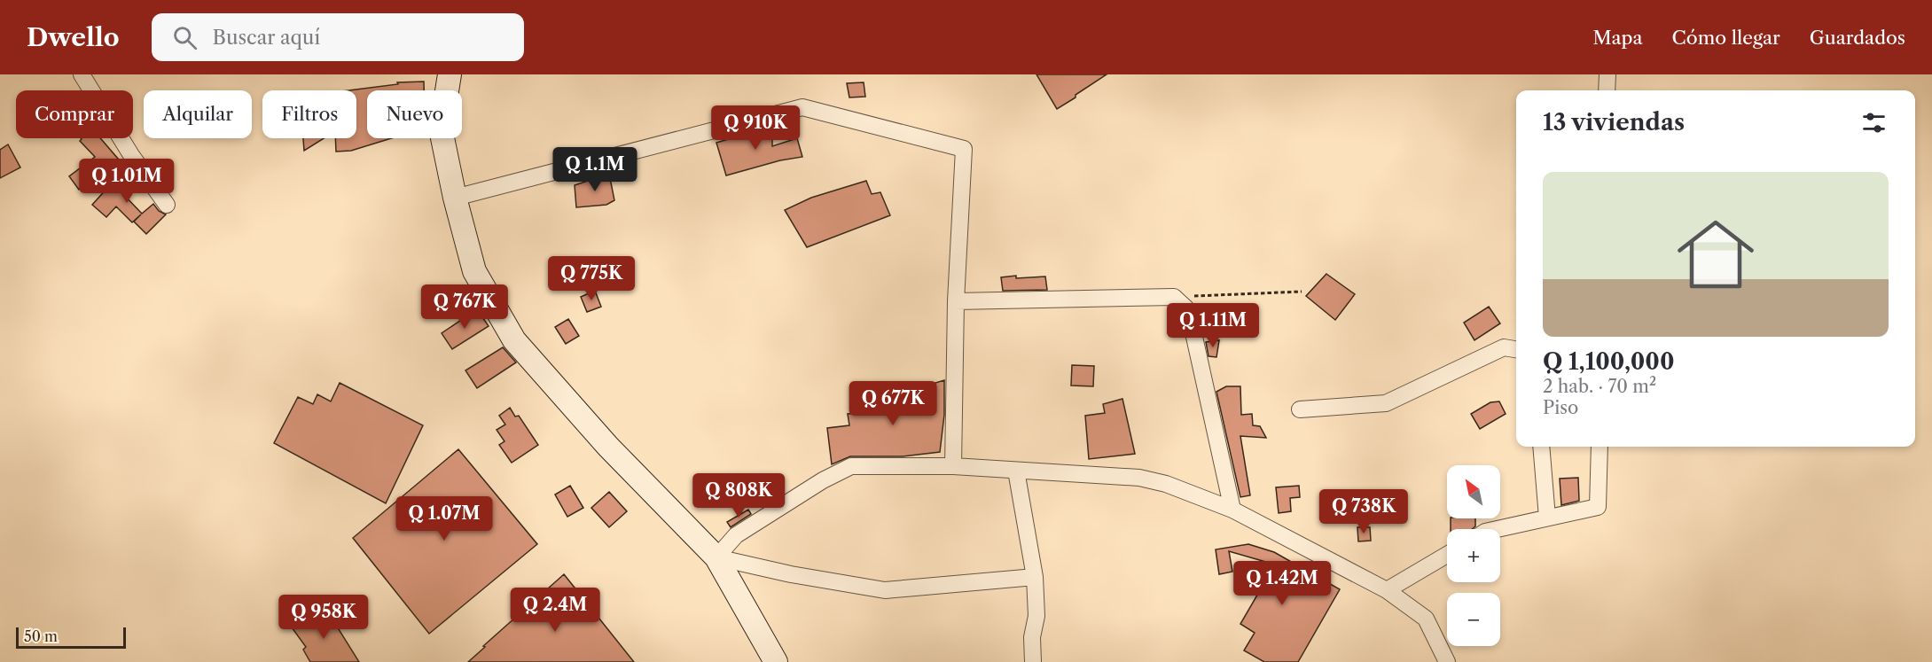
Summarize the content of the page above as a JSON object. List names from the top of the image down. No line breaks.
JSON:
{"scale_bar":"50 m","north":"top left","page":{"header":"Dwello","search":"Buscar aquí","nav":["Mapa","Cómo llegar","Guardados"],"chip":["Comprar","Alquilar","Filtros","Nuevo"],"heading":"13 viviendas","price":["Q 910K","Q 1.1M","Q 1.01M","Q 775K","Q 767K","Q 1.11M","Q 677K","Q 808K","Q 738K","Q 1.07M","Q 1.42M","Q 2.4M","Q 958K"],"list":[{"name":"Q 1,100,000","note":"2 hab. · 70 m² · Piso"}],"map_buttons":["+","−"],"scale":"50 m"}}
